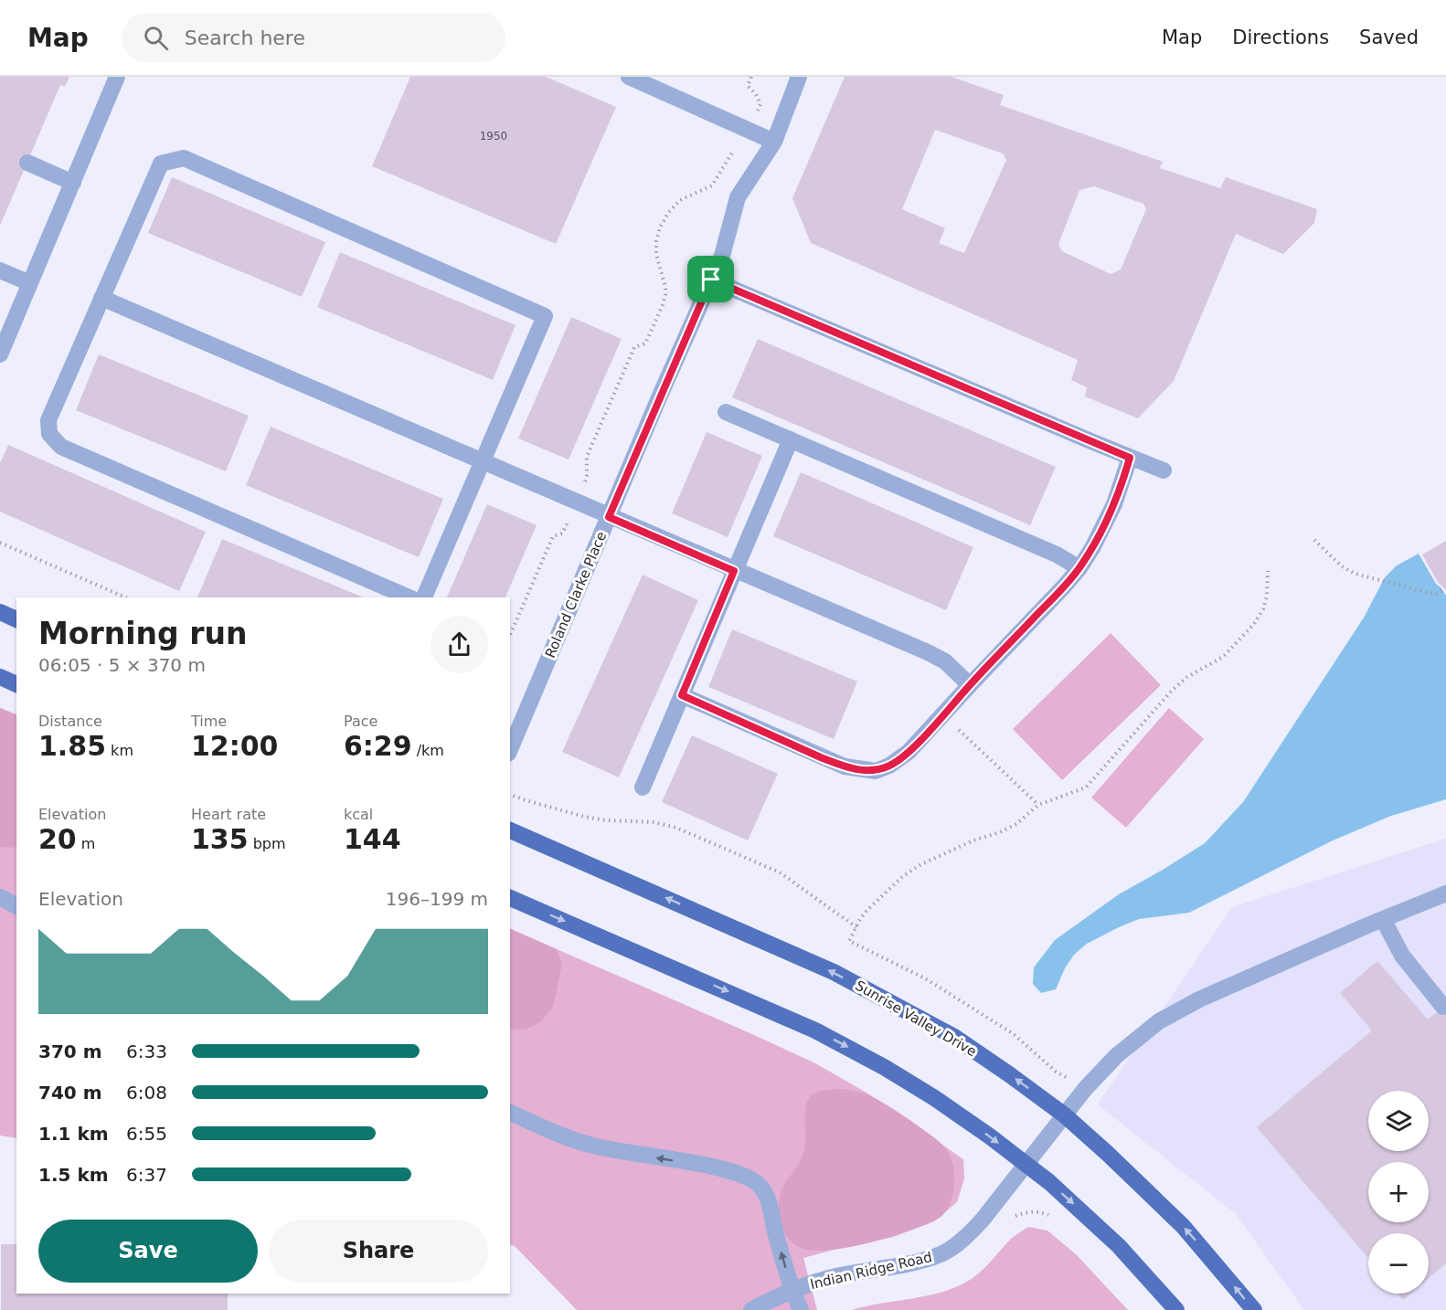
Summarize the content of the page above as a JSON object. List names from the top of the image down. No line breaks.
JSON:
{"streets":{"main road":["Sunrise Valley Drive"],"street":["Roland Clarke Place","Indian Ridge Road"]},"crossings":[["Sunrise Valley Drive","Indian Ridge Road"]],"house_numbers":["1950"],"page":{"header":"Map","search":"Search here","nav":["Map","Directions","Saved"],"heading":["Morning run","06:05 · 5 × 370 m"],"stats":[["Distance","1.85 km"],["Time","12:00"],["Pace","6:29 /km"],["Elevation","20 m"],["Heart rate","135 bpm"],["kcal","144"]],"chart":["Elevation","196–199 m"],"list":[{"name":"370 m","note":"6:33"},{"name":"740 m","note":"6:08"},{"name":"1.1 km","note":"6:55"},{"name":"1.5 km","note":"6:37"}],"map_buttons":["+","−"],"buttons":["Save","Share"]}}
